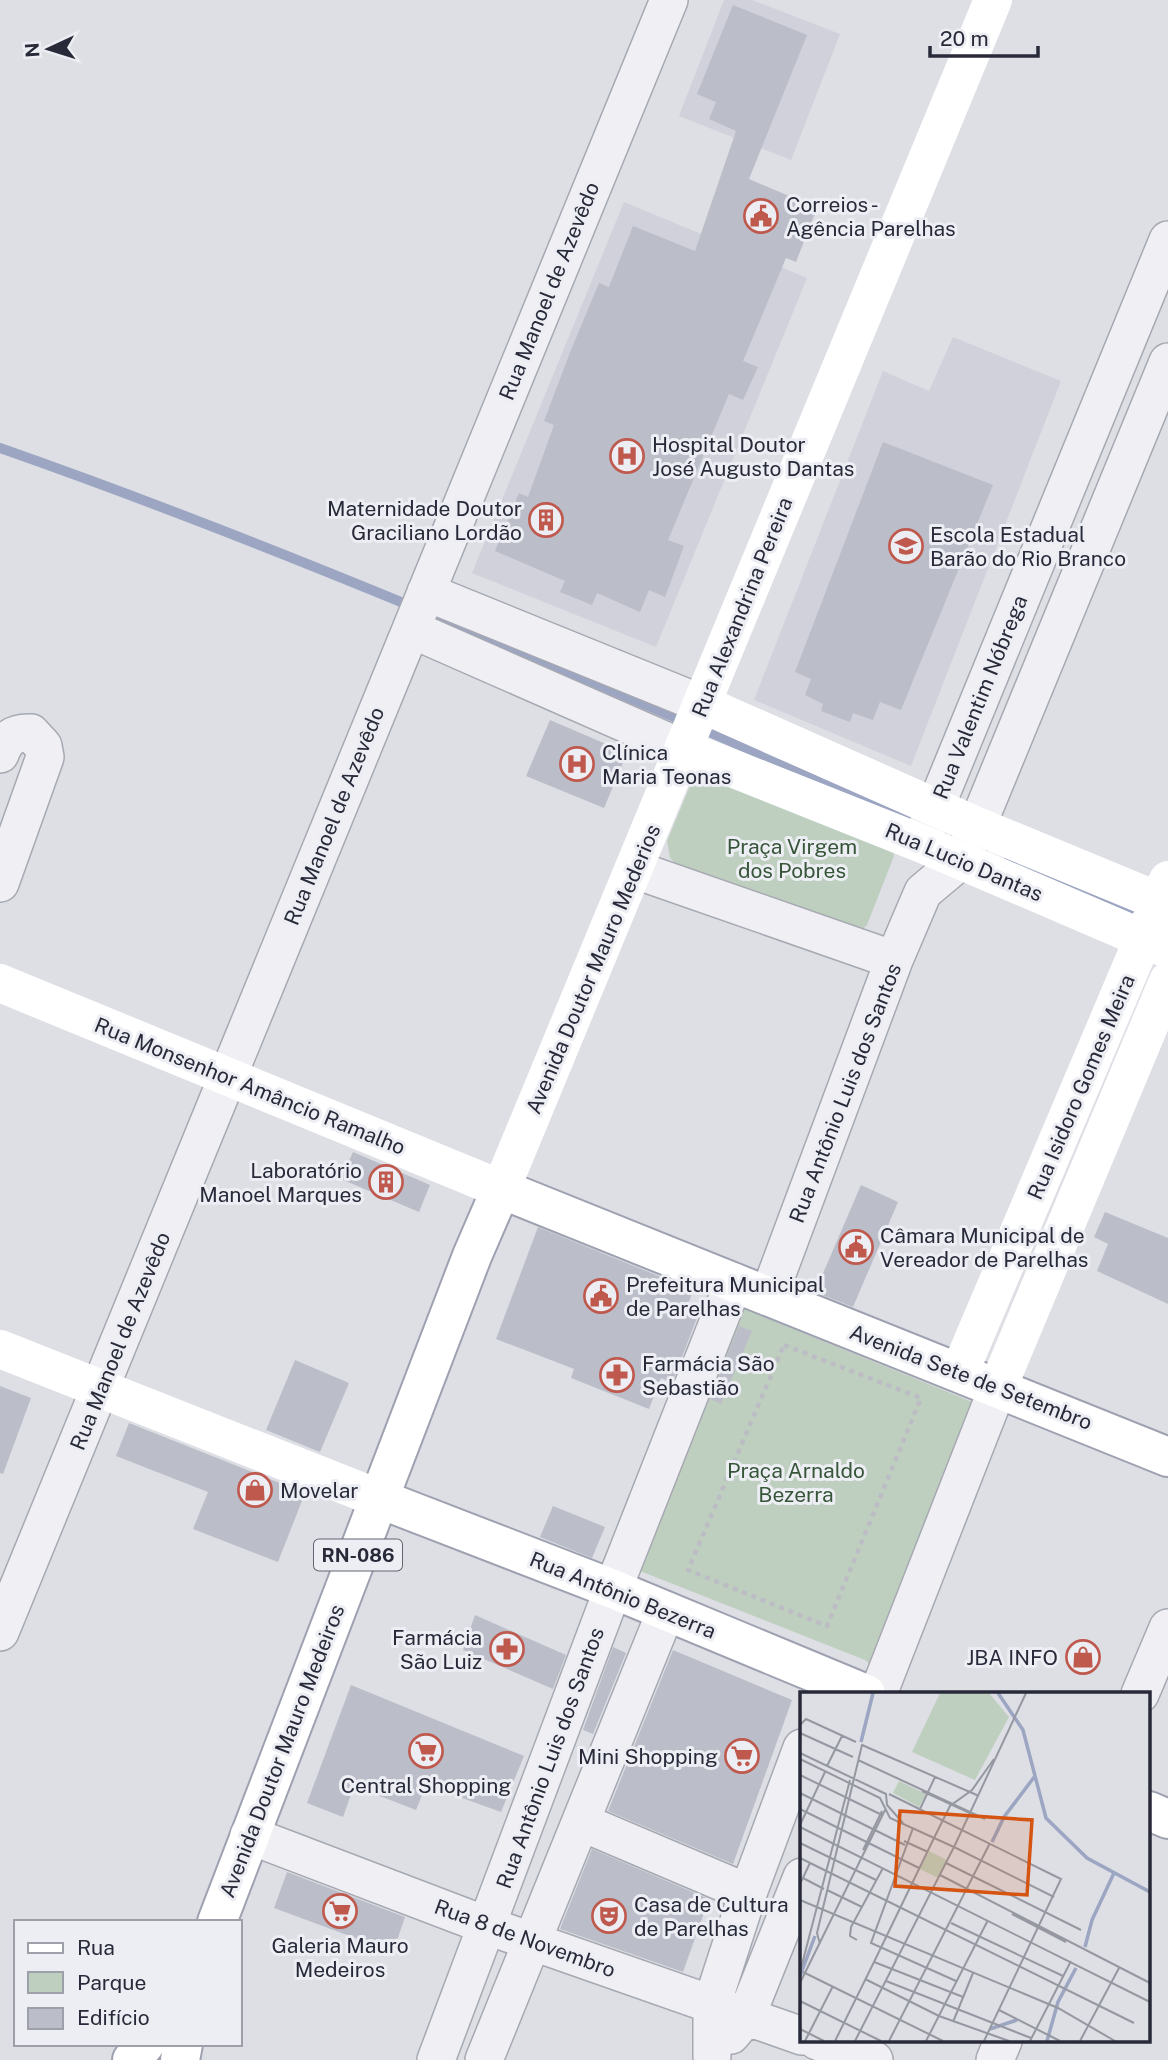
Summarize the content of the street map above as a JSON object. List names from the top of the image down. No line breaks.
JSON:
{"streets":{"street":["Rua Manoel de Azevêdo","Rua Alexandrina Pereira","Rua Valentim Nóbrega","Rua Lucio Dantas","Avenida Doutor Mauro Mederios","Rua Monsenhor Amâncio Ramalho","Rua Isidoro Gomes Meira","Rua Antônio Luis dos Santos","Avenida Sete de Setembro","RN-086","Rua Antônio Bezerra","Avenida Doutor Mauro Medeiros","Rua 8 de Novembro"]},"crossings":[["Rua Manoel de Azevêdo","Rua Lucio Dantas"],["Rua Manoel de Azevêdo","Rua Monsenhor Amâncio Ramalho"],["Rua Manoel de Azevêdo","Rua Antônio Bezerra"],["Rua Alexandrina Pereira","Rua Lucio Dantas"],["Rua Alexandrina Pereira","Avenida Doutor Mauro Mederios"],["Rua Valentim Nóbrega","Rua Lucio Dantas"],["Rua Valentim Nóbrega","Rua Antônio Luis dos Santos"],["Rua Lucio Dantas","Avenida Doutor Mauro Mederios"],["Rua Lucio Dantas","Rua Isidoro Gomes Meira"],["Rua Lucio Dantas","Rua Antônio Luis dos Santos"],["Avenida Doutor Mauro Mederios","Rua Monsenhor Amâncio Ramalho"],["Avenida Doutor Mauro Mederios","Avenida Sete de Setembro"],["Avenida Doutor Mauro Mederios","Avenida Doutor Mauro Medeiros"],["Rua Monsenhor Amâncio Ramalho","Avenida Sete de Setembro"],["Rua Monsenhor Amâncio Ramalho","Avenida Doutor Mauro Medeiros"],["Rua Isidoro Gomes Meira","Avenida Sete de Setembro"],["Rua Antônio Luis dos Santos","Avenida Sete de Setembro"],["Rua Antônio Luis dos Santos","Rua Antônio Bezerra"],["Rua Antônio Luis dos Santos","Rua 8 de Novembro"],["Avenida Sete de Setembro","Avenida Doutor Mauro Medeiros"],["Rua Antônio Bezerra","Avenida Doutor Mauro Medeiros"],["Avenida Doutor Mauro Medeiros","Rua 8 de Novembro"]],"parks":["Praça Virgem dos Pobres","Praça Arnaldo Bezerra"],"places":{"public building":["Correios - Agência Parelhas","Câmara Municipal de Vereador de Parelhas","Prefeitura Municipal de Parelhas"],"hospital":["Hospital Doutor José Augusto Dantas","Clínica Maria Teonas"],"building":["Maternidade Doutor Graciliano Lordão","Laboratório Manoel Marques"],"school or university":["Escola Estadual Barão do Rio Branco"],"pharmacy":["Farmácia São Sebastião","Farmácia São Luiz"],"shop":["Movelar","JBA INFO"],"supermarket":["Central Shopping","Mini Shopping","Galeria Mauro Medeiros"],"theatre":["Casa de Cultura de Parelhas"]},"legend":["Rua","Parque","Edifício"],"scale_bar":"20 m","north":"left"}
